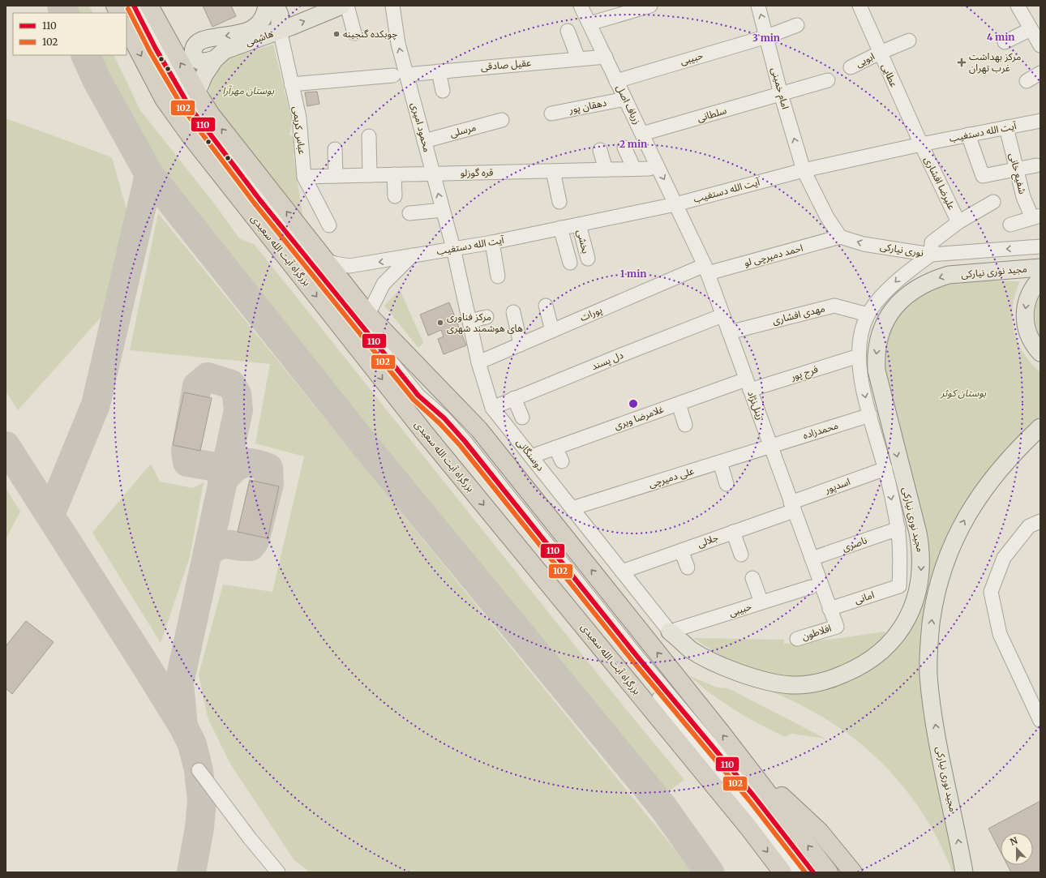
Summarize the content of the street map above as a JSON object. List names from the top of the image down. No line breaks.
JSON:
{"streets":{"highway":["بزرگراه آیت الله سعیدی"],"main road":["هاشمی","مجید نوری نیارکی"],"street":["حبیبی","ابویی","عقیل صادقی","عطایی","امام خمینی","زرباف اصل","دهقان پور","سلطانی","محمود امیری","عباس کریمی","مرسلی","آیت الله دستغیب","قره گوزلو","شفیع خانی","علیرضا افشاری","بخشی","نوری نیارکی","احمد دمیرچی لو","پورات","مهدی افشاری","دل پسند","فرج پور","زینل‌نژاد","غلامرضا ویری","محمدزاده","دوسنگانی","علی دمیرچی","اسدپور","جلالی","ناصری","امانی","افلاطون"]},"crossings":[["هاشمی","عباس کریمی"],["حبیبی","امام خمینی"],["حبیبی","زرباف اصل"],["حبیبی","مجید نوری نیارکی"],["حبیبی","دوسنگانی"],["ابویی","عطایی"],["عقیل صادقی","زرباف اصل"],["عقیل صادقی","محمود امیری"],["عقیل صادقی","عباس کریمی"],["عطایی","آیت الله دستغیب"],["عطایی","علیرضا افشاری"],["امام خمینی","سلطانی"],["امام خمینی","آیت الله دستغیب"],["زرباف اصل","دهقان پور"],["زرباف اصل","سلطانی"],["زرباف اصل","آیت الله دستغیب"],["زرباف اصل","زینل‌نژاد"],["محمود امیری","مرسلی"],["محمود امیری","آیت الله دستغیب"],["محمود امیری","قره گوزلو"],["محمود امیری","دوسنگانی"],["عباس کریمی","قره گوزلو"],["آیت الله دستغیب","شفیع خانی"],["آیت الله دستغیب","علیرضا افشاری"],["آیت الله دستغیب","بخشی"],["آیت الله دستغیب","زینل‌نژاد"],["آیت الله دستغیب","دوسنگانی"],["علیرضا افشاری","نوری نیارکی"],["نوری نیارکی","احمد دمیرچی لو"],["احمد دمیرچی لو","پورات"],["احمد دمیرچی لو","زینل‌نژاد"],["مجید نوری نیارکی","دوسنگانی"],["پورات","زینل‌نژاد"],["پورات","دوسنگانی"],["مهدی افشاری","زینل‌نژاد"],["دل پسند","زینل‌نژاد"],["دل پسند","دوسنگانی"],["فرج پور","زینل‌نژاد"],["فرج پور","غلامرضا ویری"],["زینل‌نژاد","غلامرضا ویری"],["زینل‌نژاد","محمدزاده"],["زینل‌نژاد","علی دمیرچی"],["زینل‌نژاد","اسدپور"],["زینل‌نژاد","جلالی"],["زینل‌نژاد","ناصری"],["زینل‌نژاد","امانی"],["زینل‌نژاد","افلاطون"],["غلامرضا ویری","دوسنگانی"],["محمدزاده","علی دمیرچی"],["دوسنگانی","علی دمیرچی"],["دوسنگانی","جلالی"],["اسدپور","جلالی"],["ناصری","امانی"],["امانی","افلاطون"]],"one_way":["هاشمی","امام خمینی","نوری نیارکی"],"parks":["بوستان مهرآرا","بوستان کوثر"],"places":{"other":["چوبکده گنجینه","مرکز فناوری های هوشمند شهری"],"health":["مرکز بهداشت غرب تهران"]},"lines":["transit line 110","transit line 102"],"legend":["110","102"],"north":"top","rings":["4 min","3 min","2 min","1 min"]}
